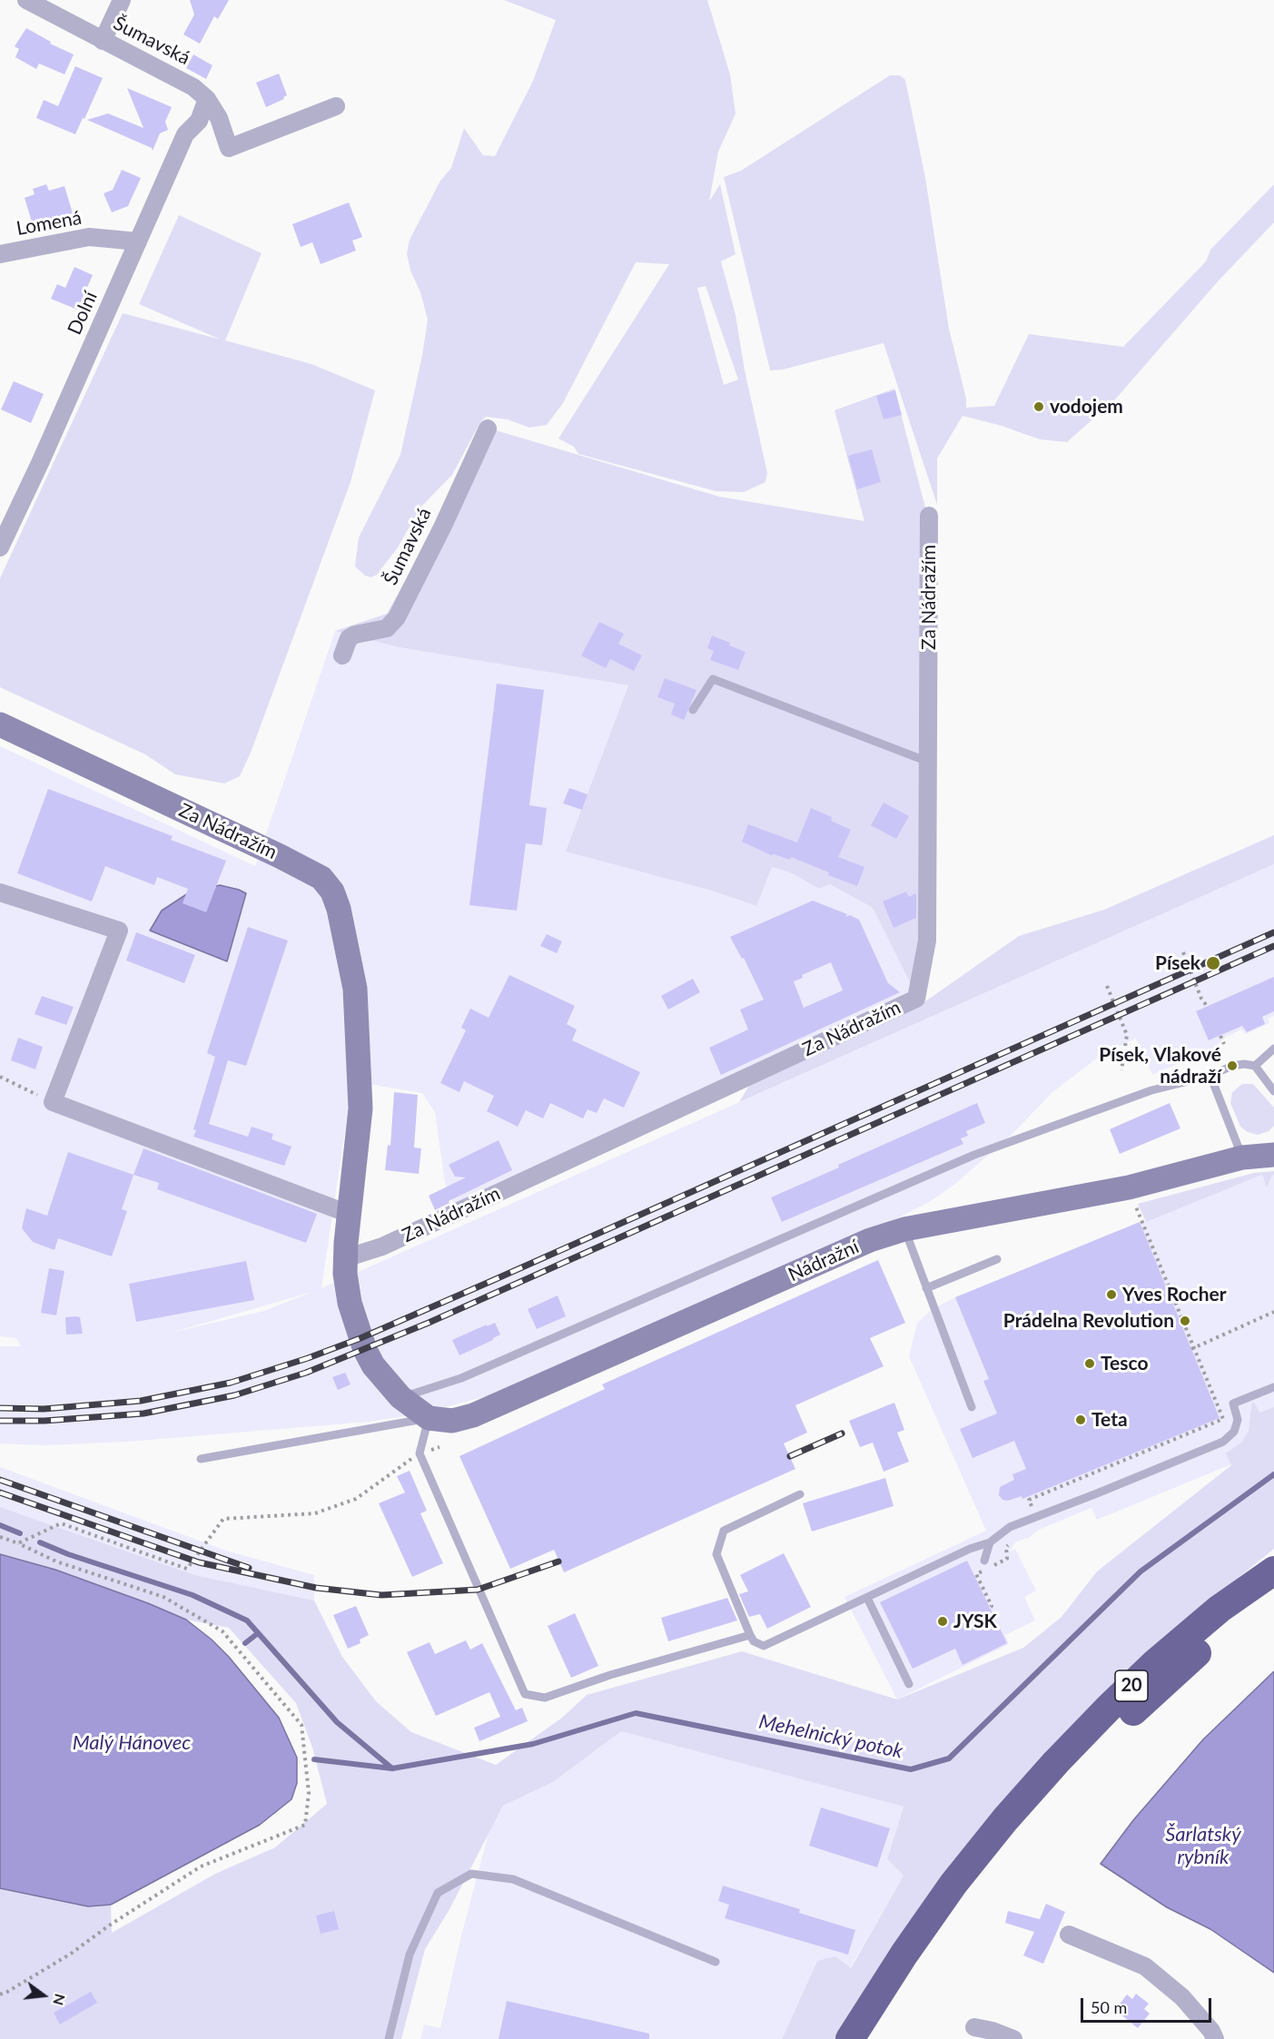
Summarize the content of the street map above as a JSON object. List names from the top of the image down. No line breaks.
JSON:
{"streets":{"highway":["20"],"main road":["Za Nádražím","Nádražní"],"street":["Šumavská","Lomená","Dolní"]},"crossings":[["Šumavská","Dolní"],["Lomená","Dolní"]],"water":["Mehelnický potok","Malý Hánovec","Šarlatský rybník"],"places":["vodojem","Písek","Písek, Vlakové nádraží","Yves Rocher","Prádelna Revolution","Tesco","Teta","JYSK"],"scale_bar":"50 m","north":"right"}
